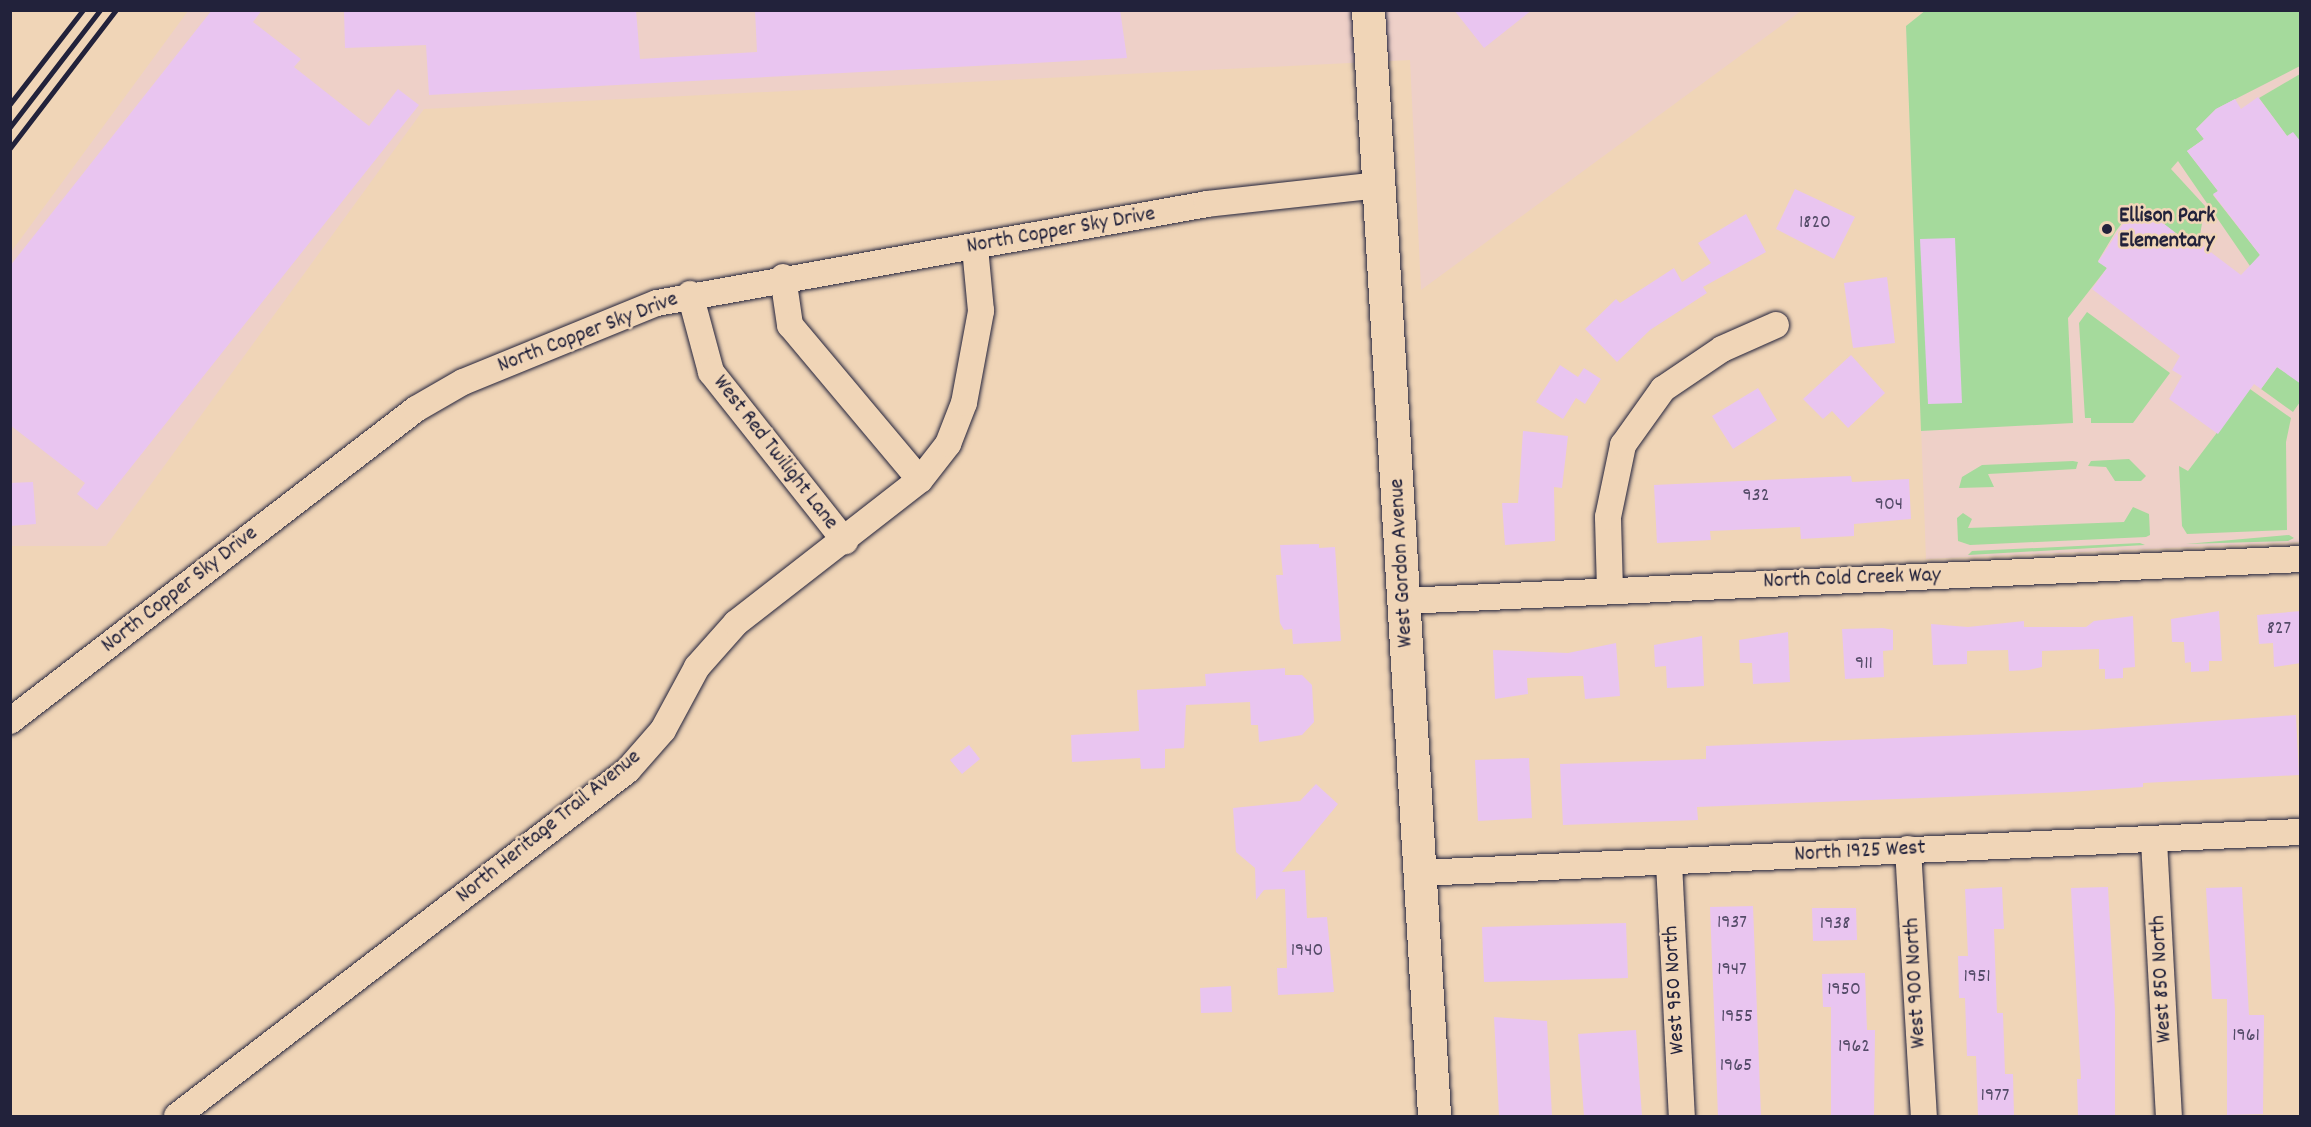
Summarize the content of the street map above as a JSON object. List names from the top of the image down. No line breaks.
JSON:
{"streets":{"main road":["West Gordon Avenue"],"street":["North Copper Sky Drive","West Red Twilight Lane","North Cold Creek Way","North Heritage Trail Avenue","North 1925 West","West 850 North","West 900 North","West 950 North"]},"crossings":[["North Copper Sky Drive","West Red Twilight Lane"],["North Copper Sky Drive","West Gordon Avenue"],["North Copper Sky Drive","North Heritage Trail Avenue"],["West Red Twilight Lane","North Heritage Trail Avenue"],["West Gordon Avenue","North Cold Creek Way"],["West Gordon Avenue","North 1925 West"],["North 1925 West","West 850 North"],["North 1925 West","West 900 North"],["North 1925 West","West 950 North"]],"places":["Ellison Park Elementary"],"house_numbers":["1820","932","904","827","911","1937","1938","1940","1947","1951","1950","1955","1961","1962","1965","1977"]}
